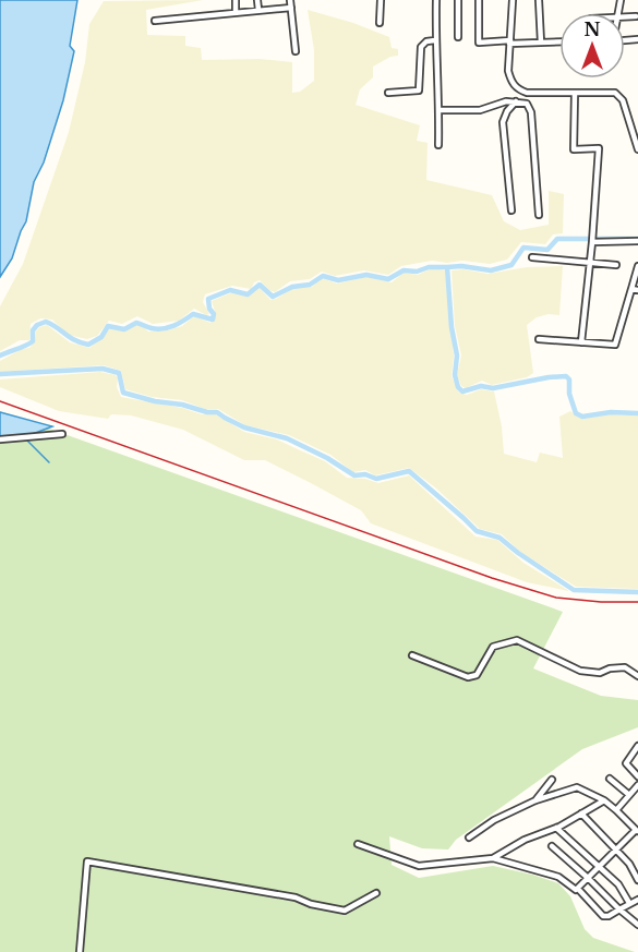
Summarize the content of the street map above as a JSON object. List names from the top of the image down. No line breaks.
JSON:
{"north":"top"}
